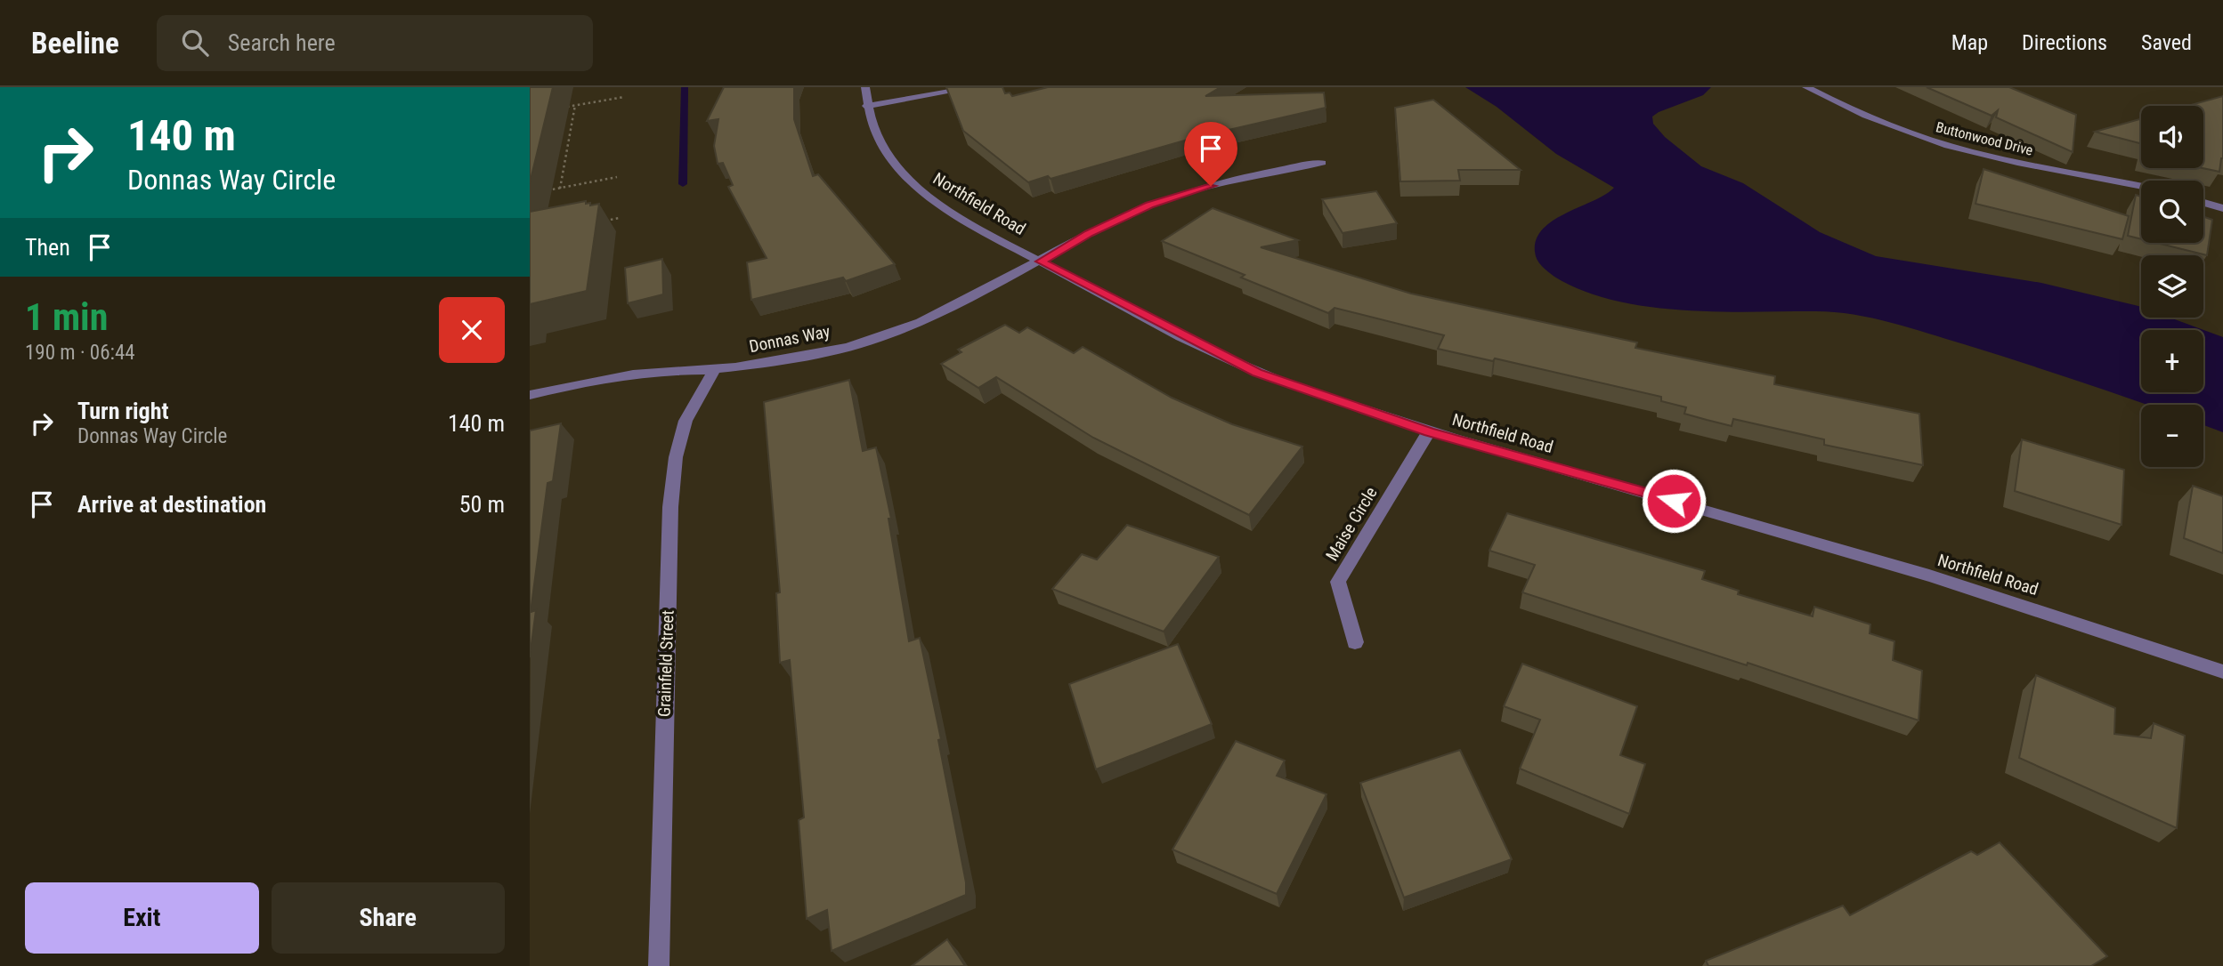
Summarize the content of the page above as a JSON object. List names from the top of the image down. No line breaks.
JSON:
{"streets":{"street":["Buttonwood Drive","Northfield Road","Donnas Way","Maise Circle","Grainfield Street"]},"crossings":[["Northfield Road","Donnas Way"],["Northfield Road","Maise Circle"],["Donnas Way","Grainfield Street"]],"page":{"header":"Beeline","search":"Search here","nav":["Map","Directions","Saved"],"turn":["140 m","Donnas Way Circle"],"map_buttons":["+","−"],"then":"Then","heading":["1 min","190 m · 06:44"],"list":[{"name":"Turn right","note":"Donnas Way Circle","value":"140 m"},{"name":"Arrive at destination","value":"50 m"}],"buttons":["Exit","Share"]}}
